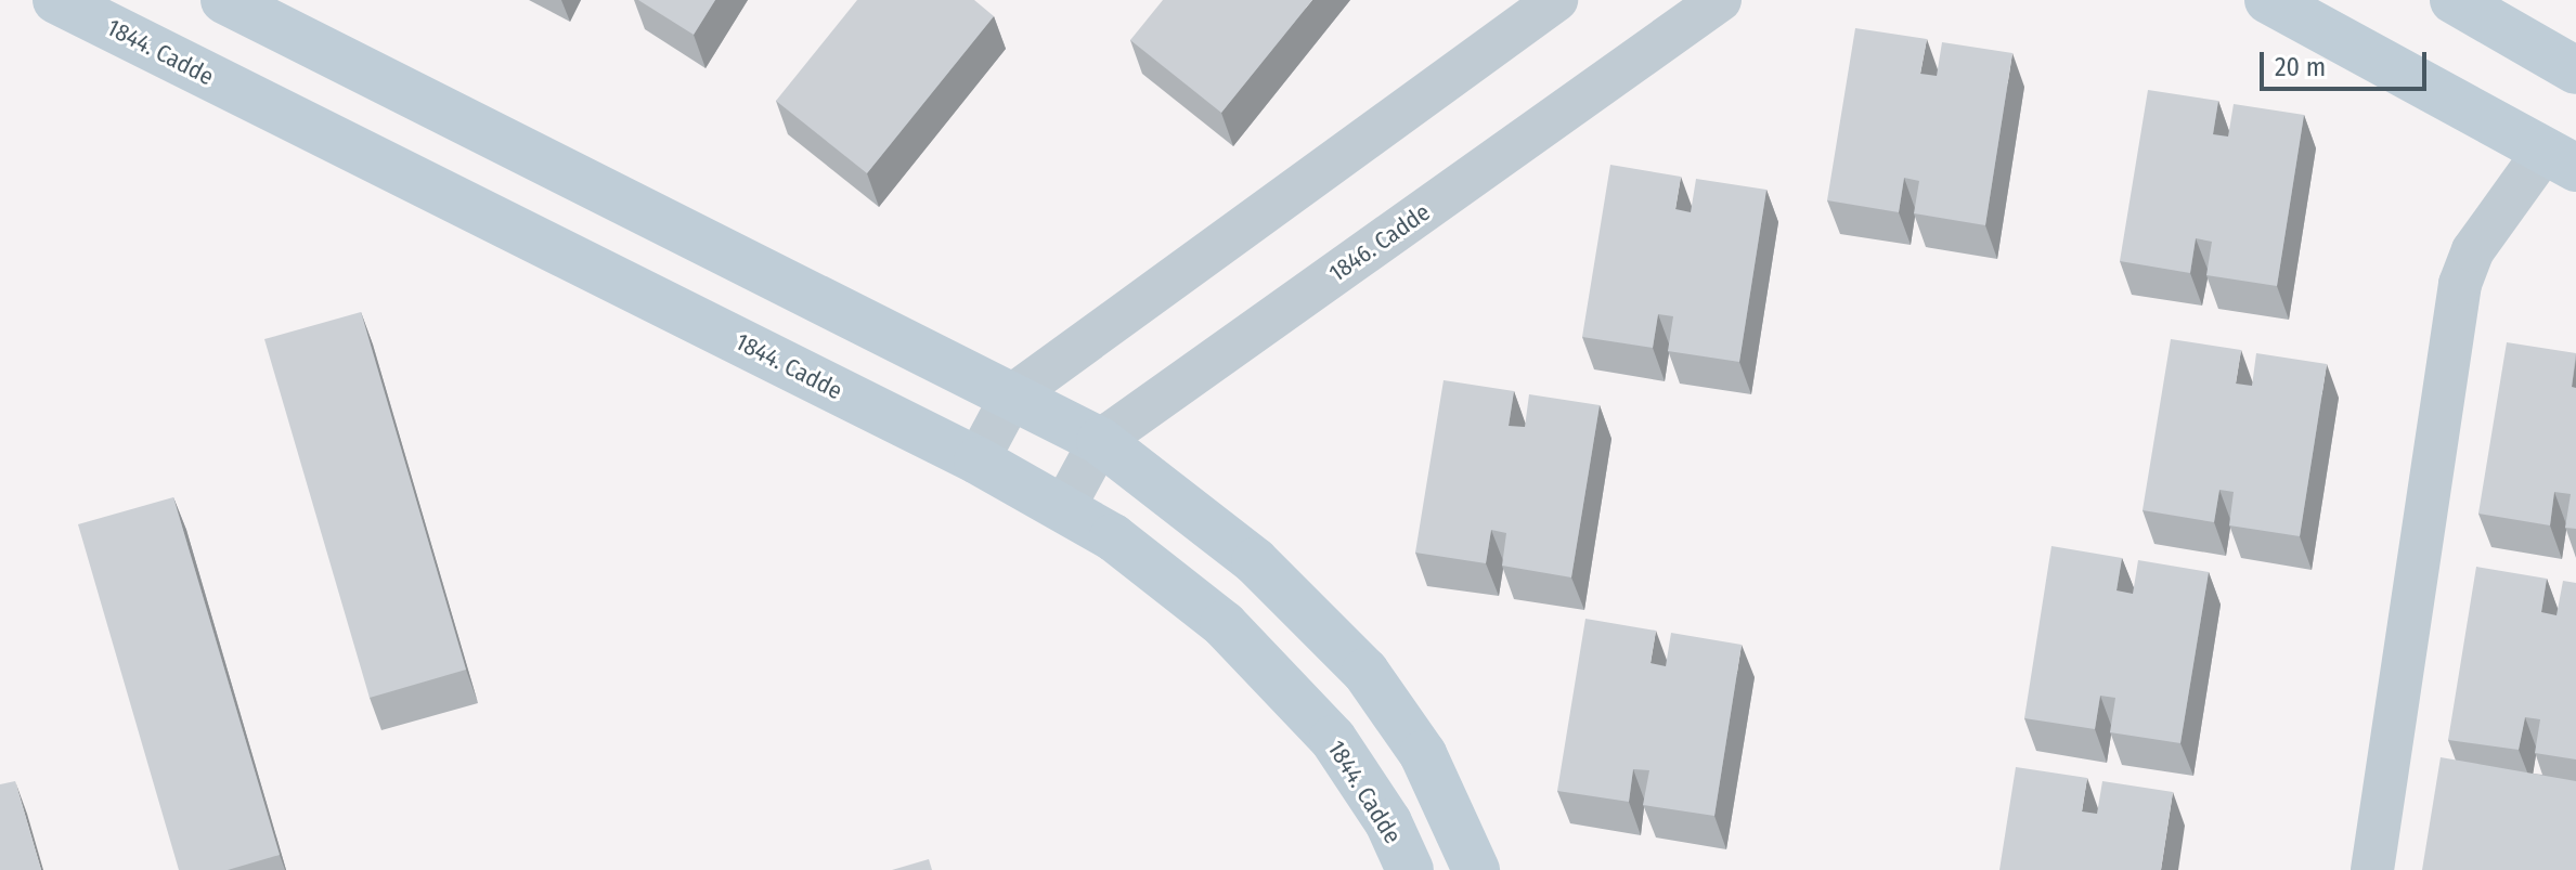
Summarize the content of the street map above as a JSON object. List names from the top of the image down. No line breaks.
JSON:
{"streets":{"street":["1844. Cadde","1846. Cadde"]},"crossings":[["1844. Cadde","1846. Cadde"]],"scale_bar":"20 m"}
